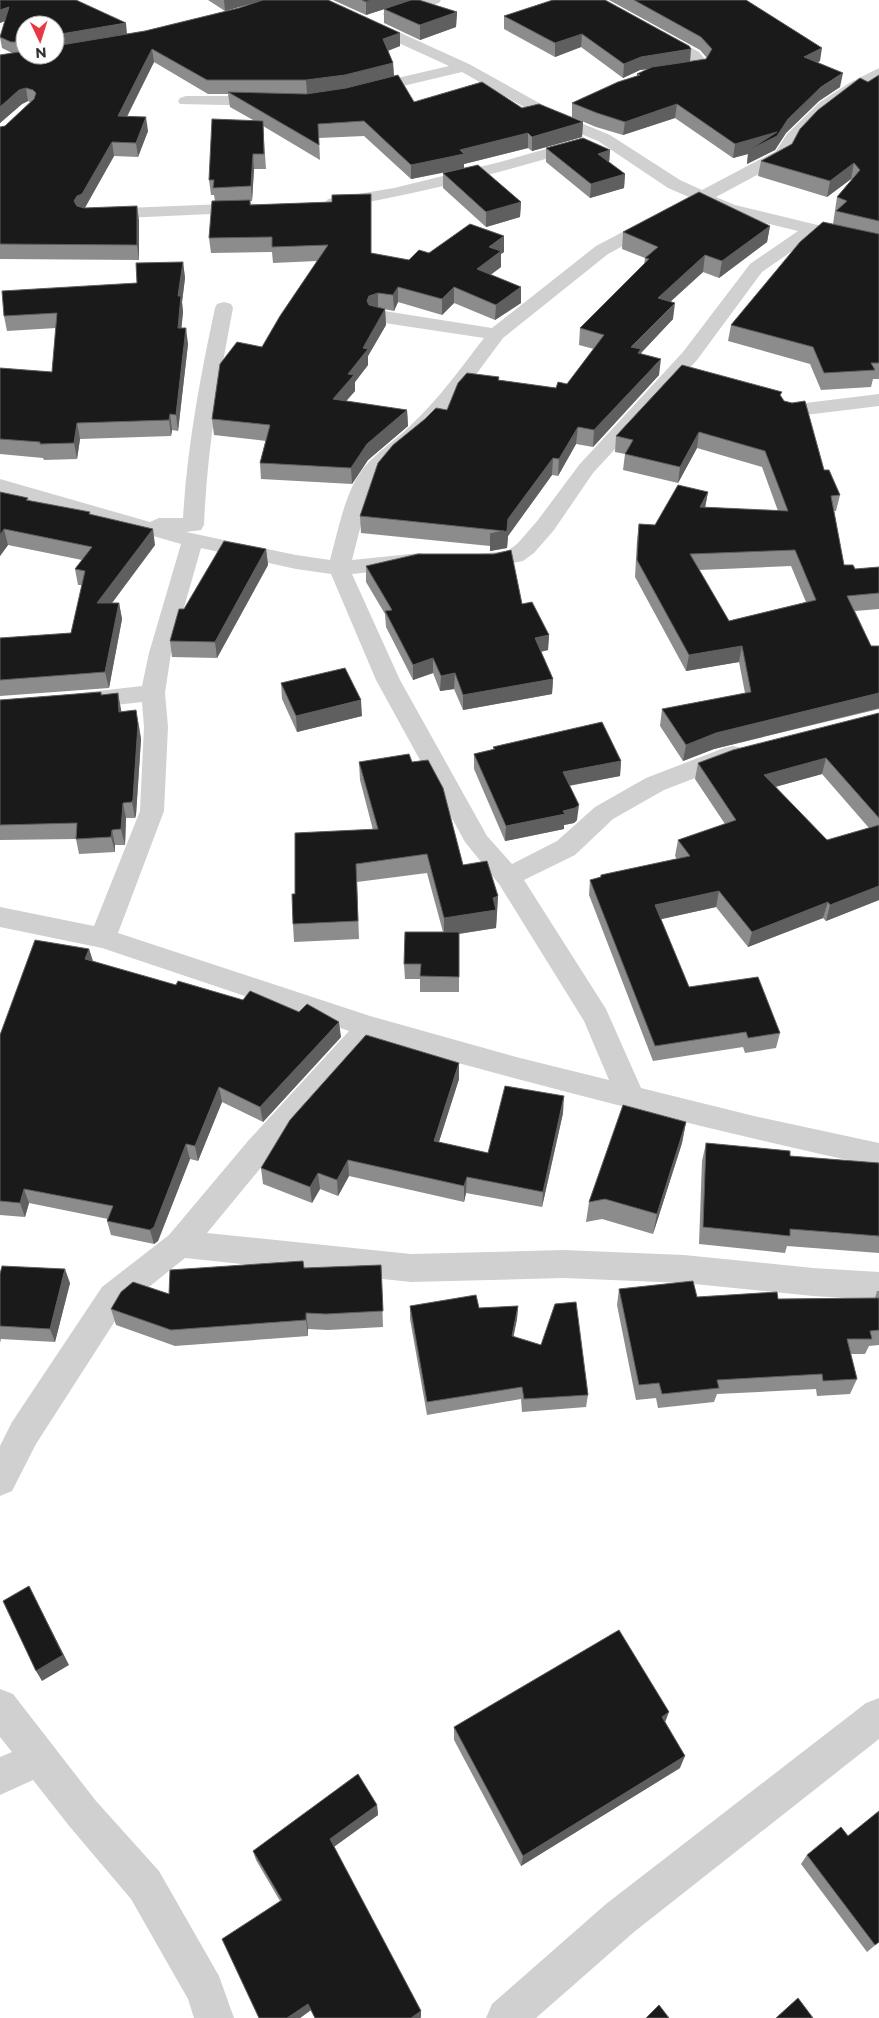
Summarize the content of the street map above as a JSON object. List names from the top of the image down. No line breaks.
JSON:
{"north":"bottom"}
